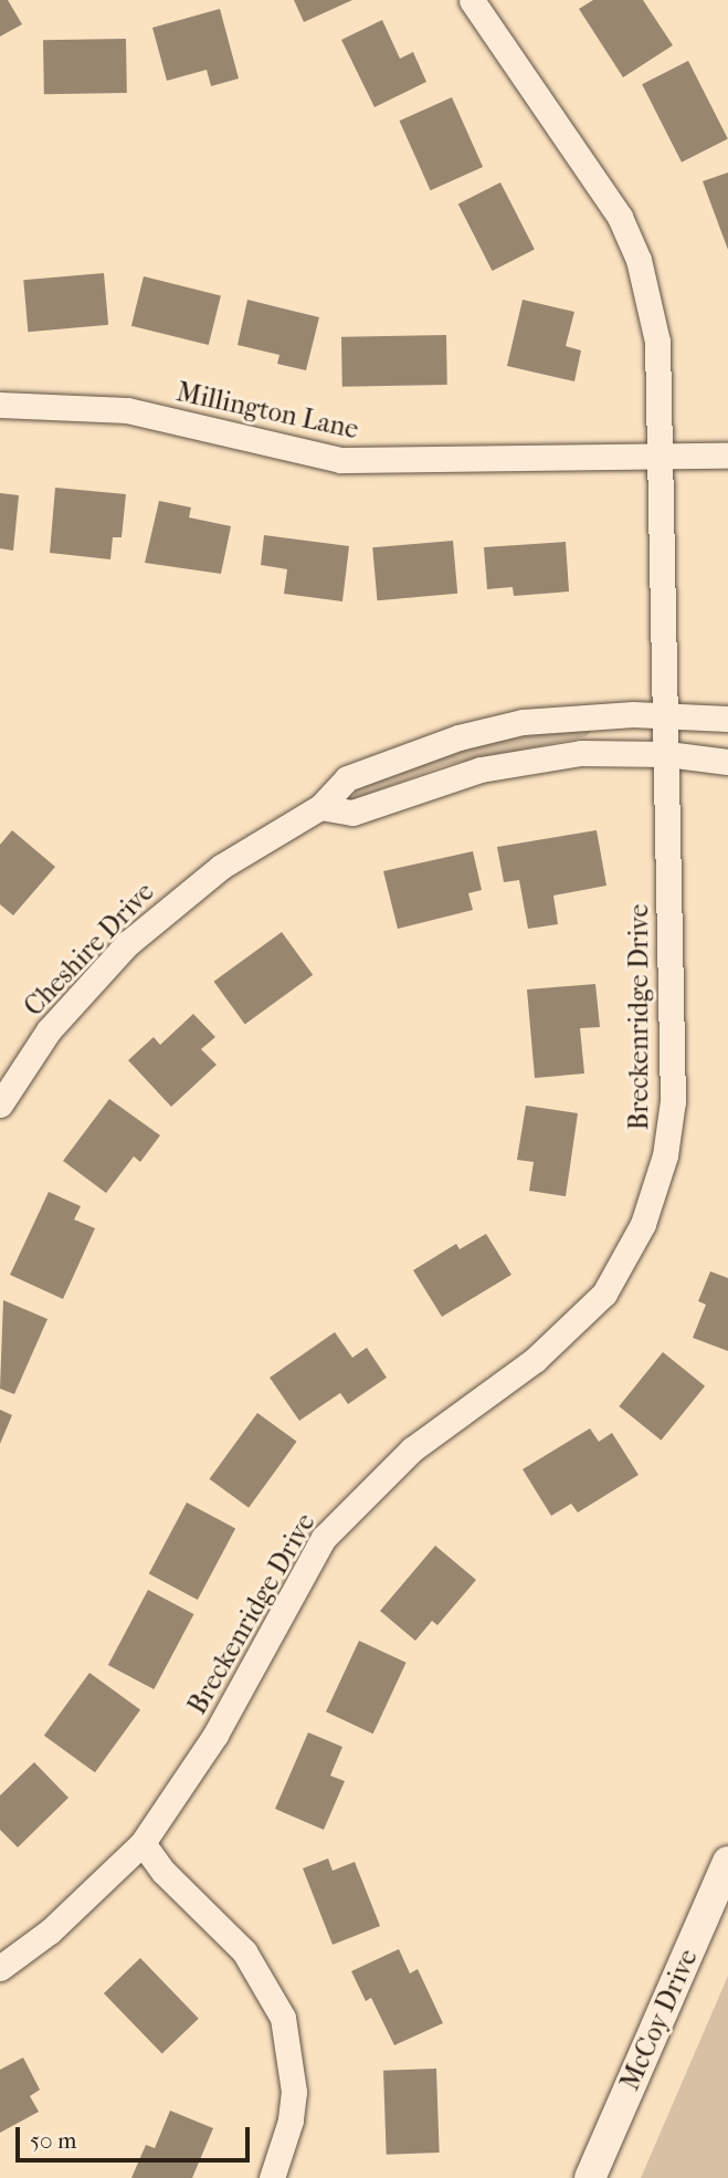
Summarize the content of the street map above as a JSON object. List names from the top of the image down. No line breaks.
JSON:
{"streets":{"street":["Millington Lane","Cheshire Drive","Breckenridge Drive","McCoy Drive"]},"crossings":[["Millington Lane","Breckenridge Drive"],["Cheshire Drive","Breckenridge Drive"]],"scale_bar":"50 m"}
